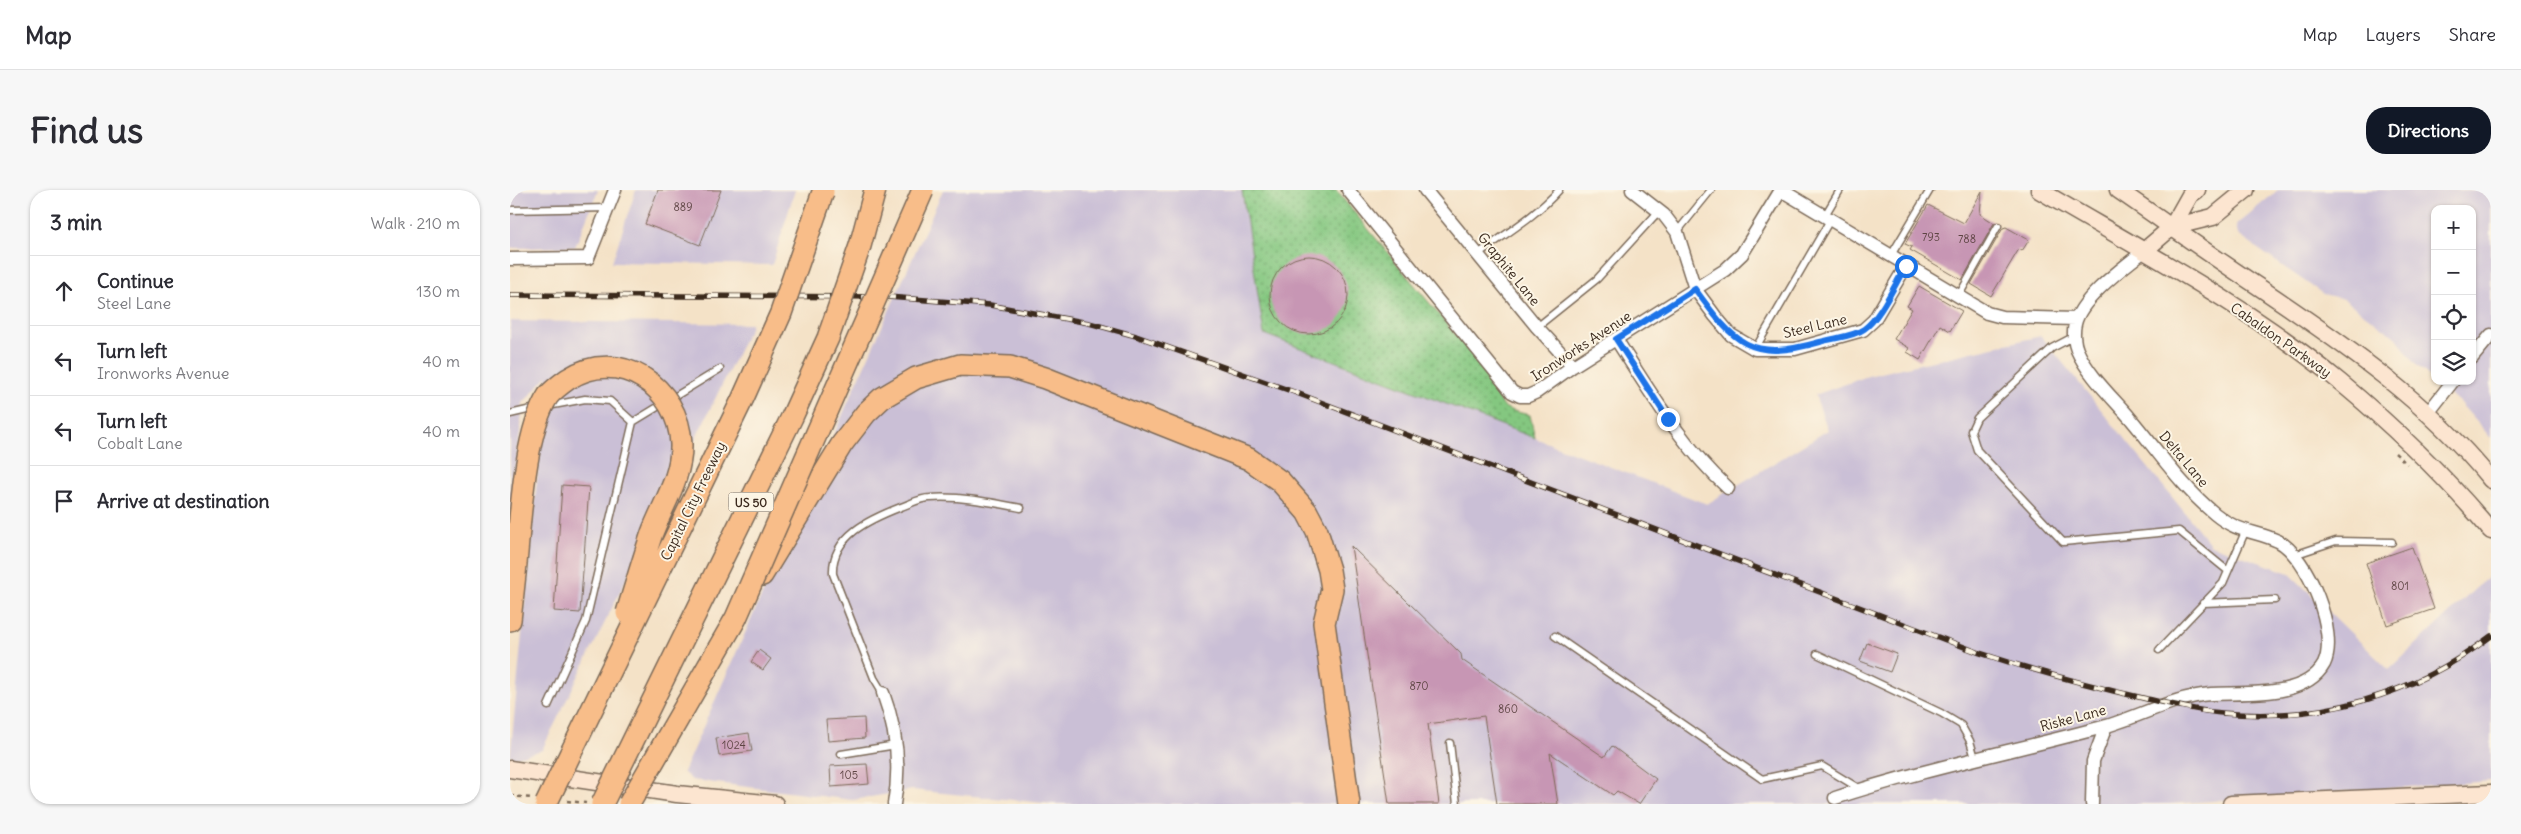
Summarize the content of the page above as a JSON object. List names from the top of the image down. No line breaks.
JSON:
{"streets":{"highway":["Capital City Freeway","US 50"],"main road":["Cabaldon Parkway"],"street":["Graphite Lane","Steel Lane","Ironworks Avenue","Delta Lane","Riske Lane"]},"crossings":[["Graphite Lane","Ironworks Avenue"],["Delta Lane","Riske Lane"]],"house_numbers":["889","793","788","801","870","860","1024","105"],"page":{"header":"Map","nav":["Map","Layers","Share"],"buttons":"Directions","title":"Find us","heading":["3 min","Walk · 210 m"],"map_buttons":["+","−"],"list":[["Continue","Steel Lane","130 m"],["Turn left","Ironworks Avenue","40 m"],["Turn left","Cobalt Lane","40 m"],"Arrive at destination"]}}
